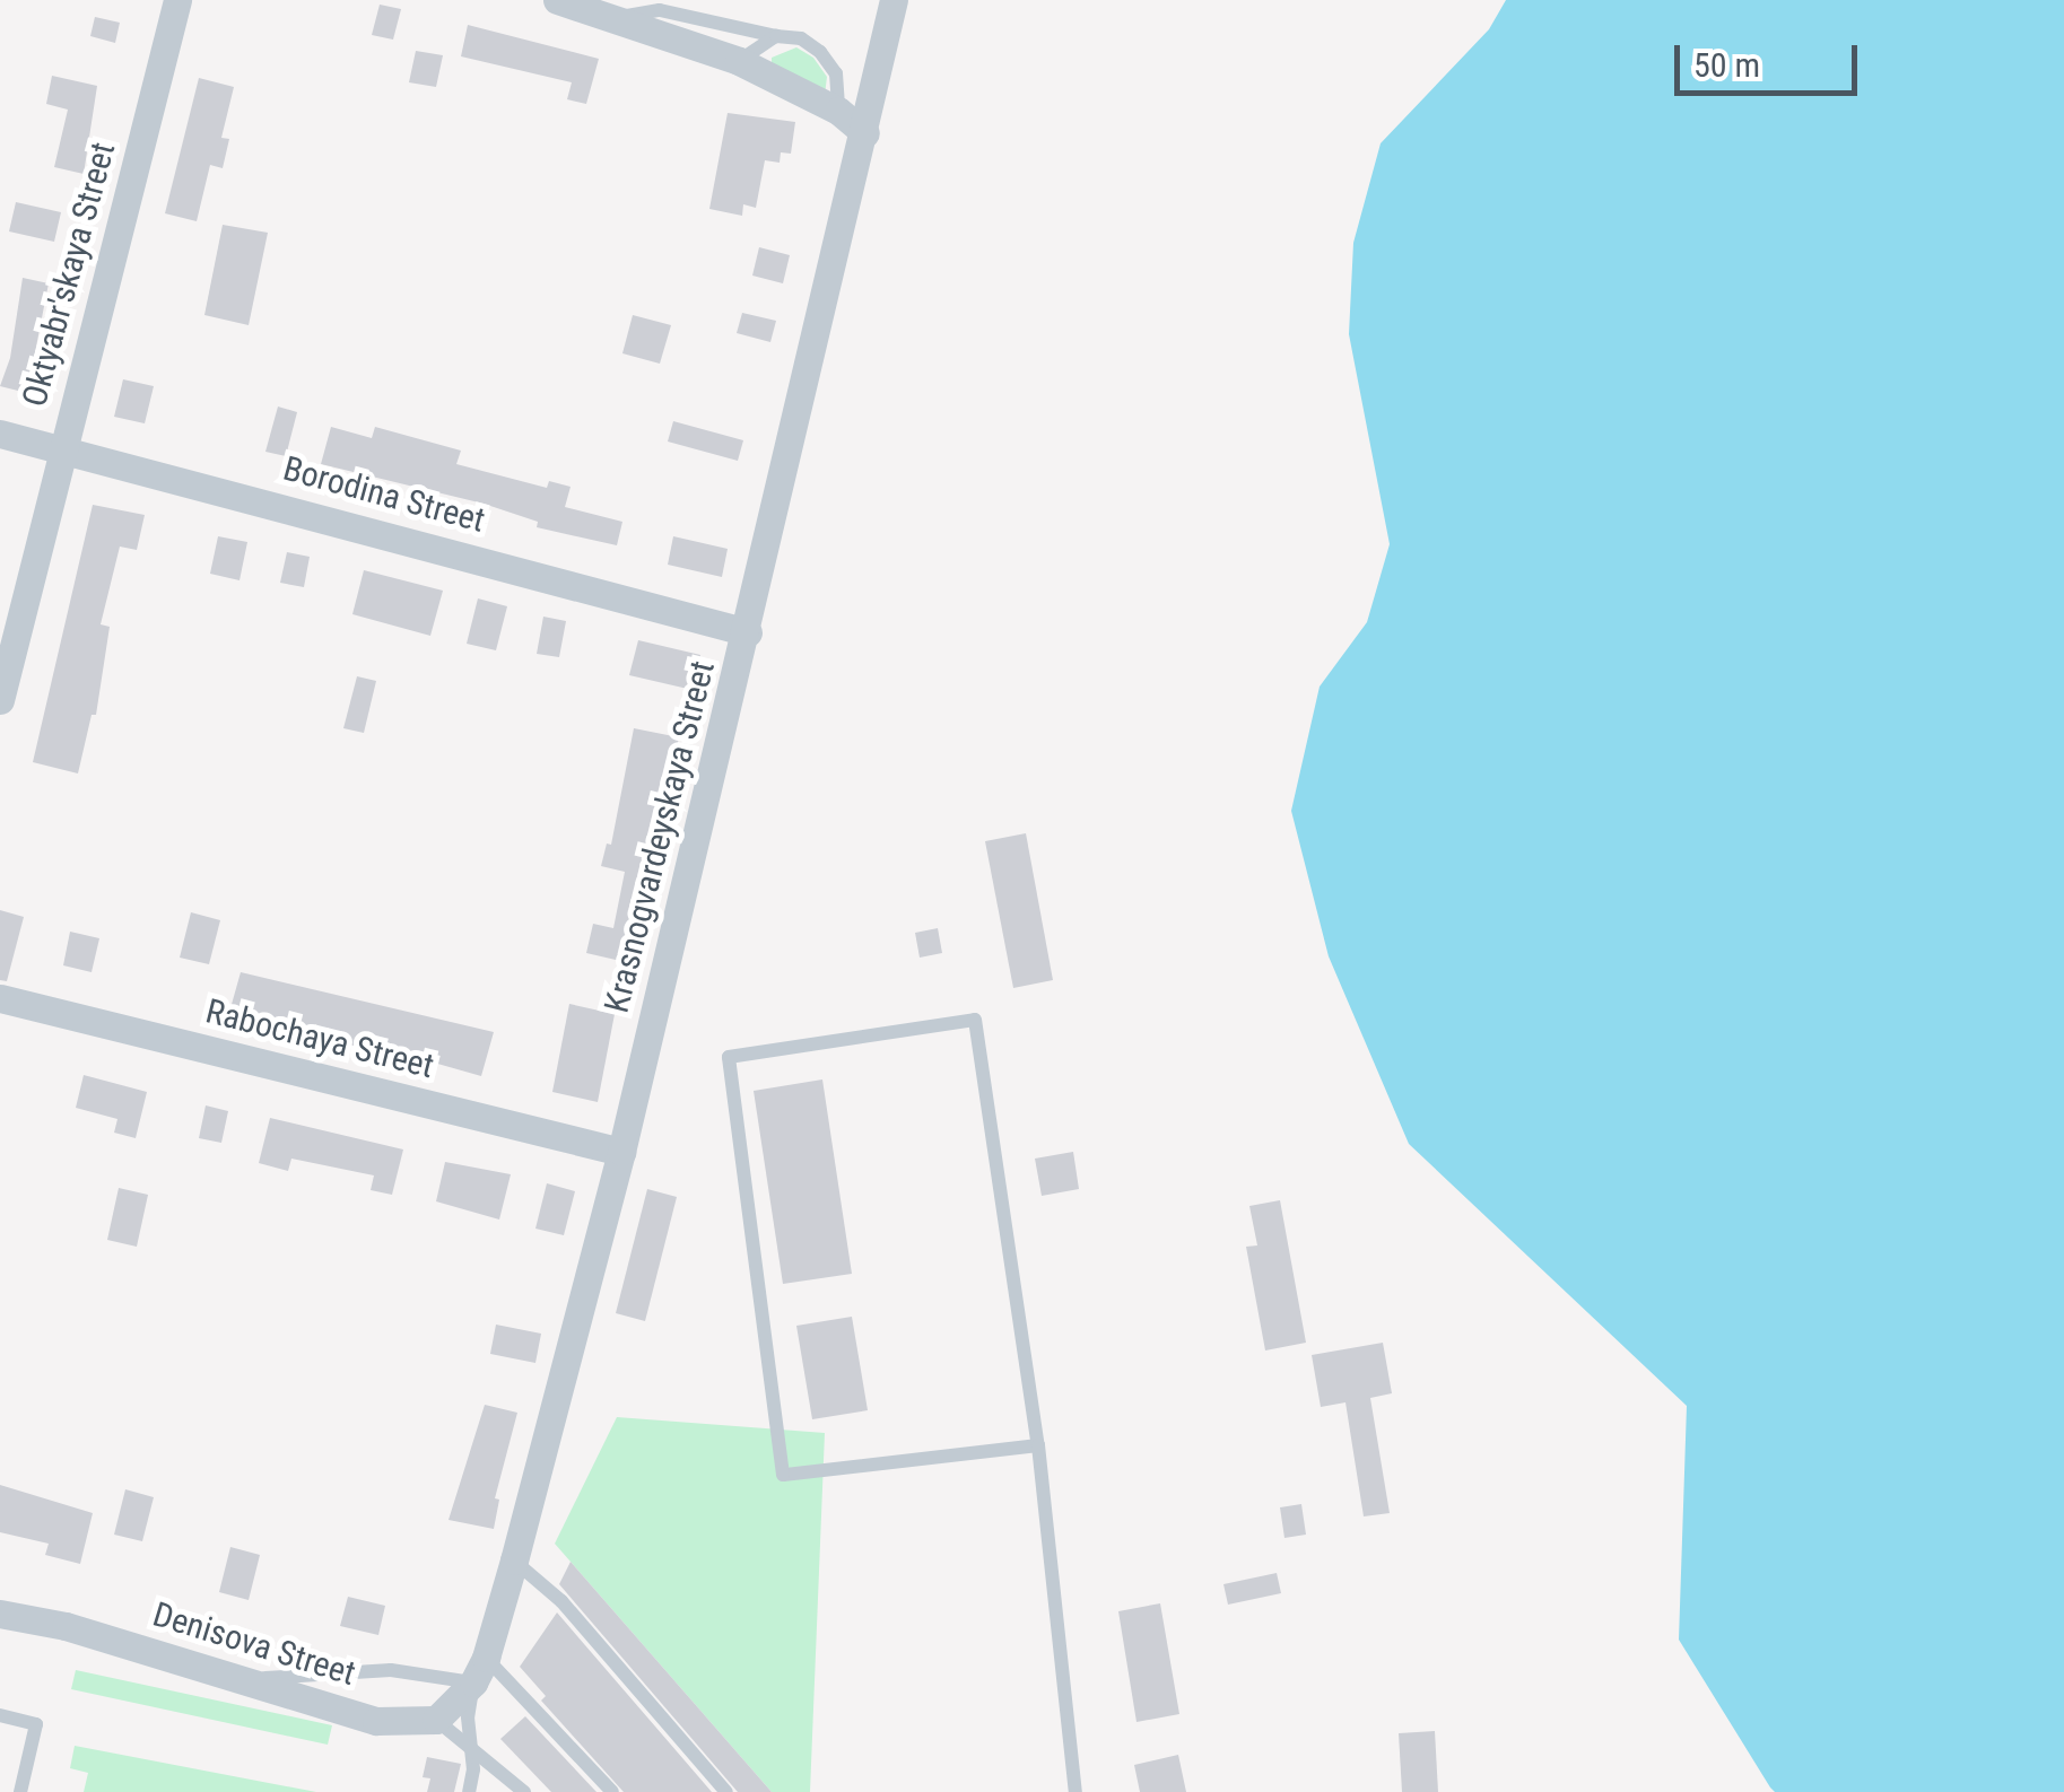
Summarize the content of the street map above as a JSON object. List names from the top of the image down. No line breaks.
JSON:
{"streets":{"street":["Oktyabr'skaya Street","Borodina Street","Krasnogvardeyskaya Street","Rabochaya Street","Denisova Street"]},"crossings":[["Oktyabr'skaya Street","Borodina Street"],["Borodina Street","Krasnogvardeyskaya Street"],["Krasnogvardeyskaya Street","Rabochaya Street"]],"scale_bar":"50 m"}
